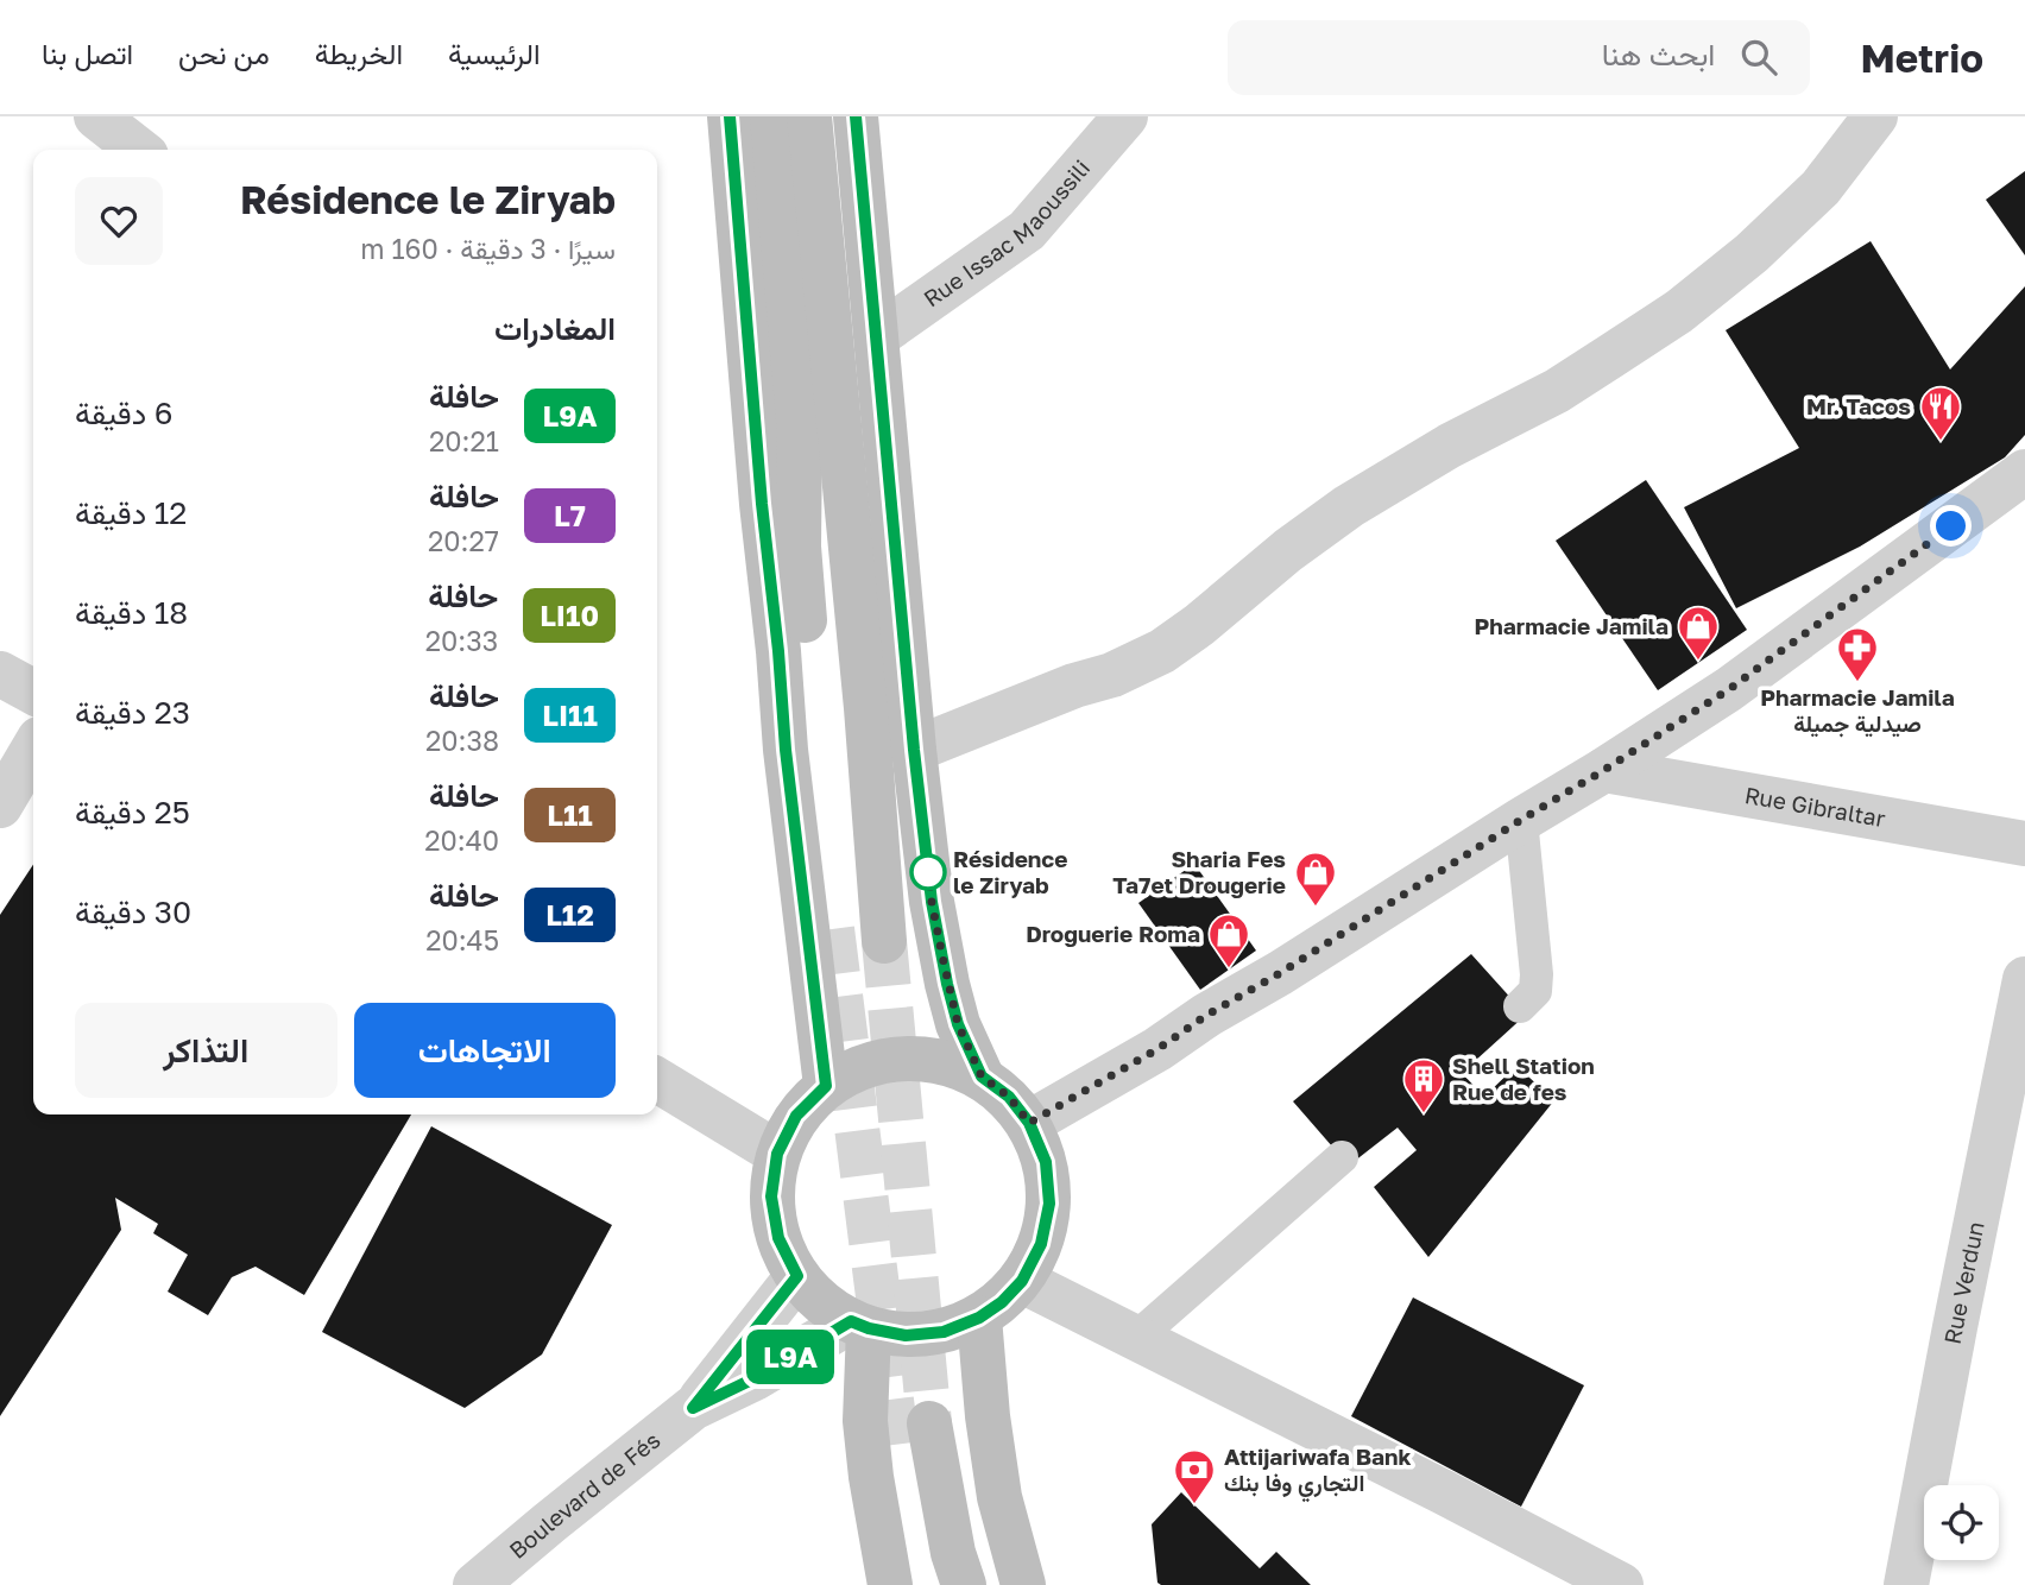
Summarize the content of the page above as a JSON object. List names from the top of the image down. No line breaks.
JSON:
{"streets":{"street":["Rue Issac Maoussili","Rue Gibraltar","Rue Verdun","Boulevard de Fés"]},"places":{"restaurant":["Mr. Tacos"],"shop":["Pharmacie Jamila","Sharia Fes Ta7et Drougerie","Droguerie Roma"],"pharmacy":["Pharmacie Jamila صيدلية جميلة"],"other":["Résidence le Ziryab"],"building":["Shell Station Rue de fes"],"bank":["Attijariwafa Bank التجاري وفا بنك"]},"lines":["bus line L9A"],"page":{"header":"Metrio","search":"ابحث هنا","nav":["الرئيسية","الخريطة","من نحن","اتصل بنا"],"on_map":"L9A","heading":[["Résidence le Ziryab","سيرًا · 3 دقيقة · 160 m"],"المغادرات"],"list":[{"mark":"L9A","name":"حافلة","note":"20:21","value":"6 دقيقة"},{"mark":"L7","name":"حافلة","note":"20:27","value":"12 دقيقة"},{"mark":"LI10","name":"حافلة","note":"20:33","value":"18 دقيقة"},{"mark":"LI11","name":"حافلة","note":"20:38","value":"23 دقيقة"},{"mark":"L11","name":"حافلة","note":"20:40","value":"25 دقيقة"},{"mark":"L12","name":"حافلة","note":"20:45","value":"30 دقيقة"}],"buttons":["الاتجاهات","التذاكر"]}}
